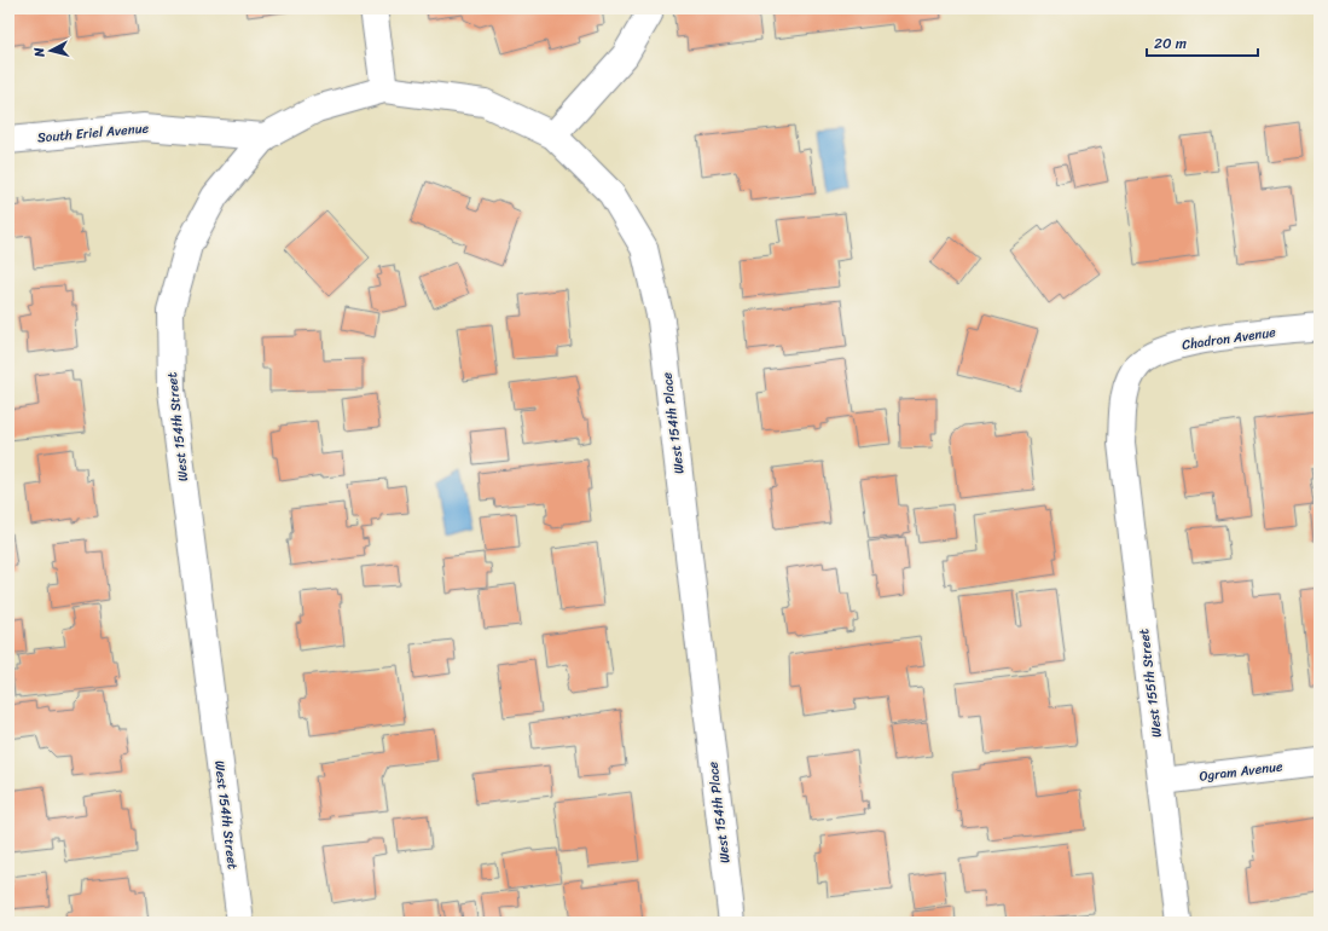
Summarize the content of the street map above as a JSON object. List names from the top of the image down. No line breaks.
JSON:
{"streets":{"street":["South Eriel Avenue","Chadron Avenue","West 154th Place","West 154th Street","West 155th Street","Ogram Avenue"]},"crossings":[["South Eriel Avenue","West 154th Street"],["Chadron Avenue","West 155th Street"],["West 154th Place","West 154th Street"],["West 155th Street","Ogram Avenue"]],"scale_bar":"20 m","north":"left"}
